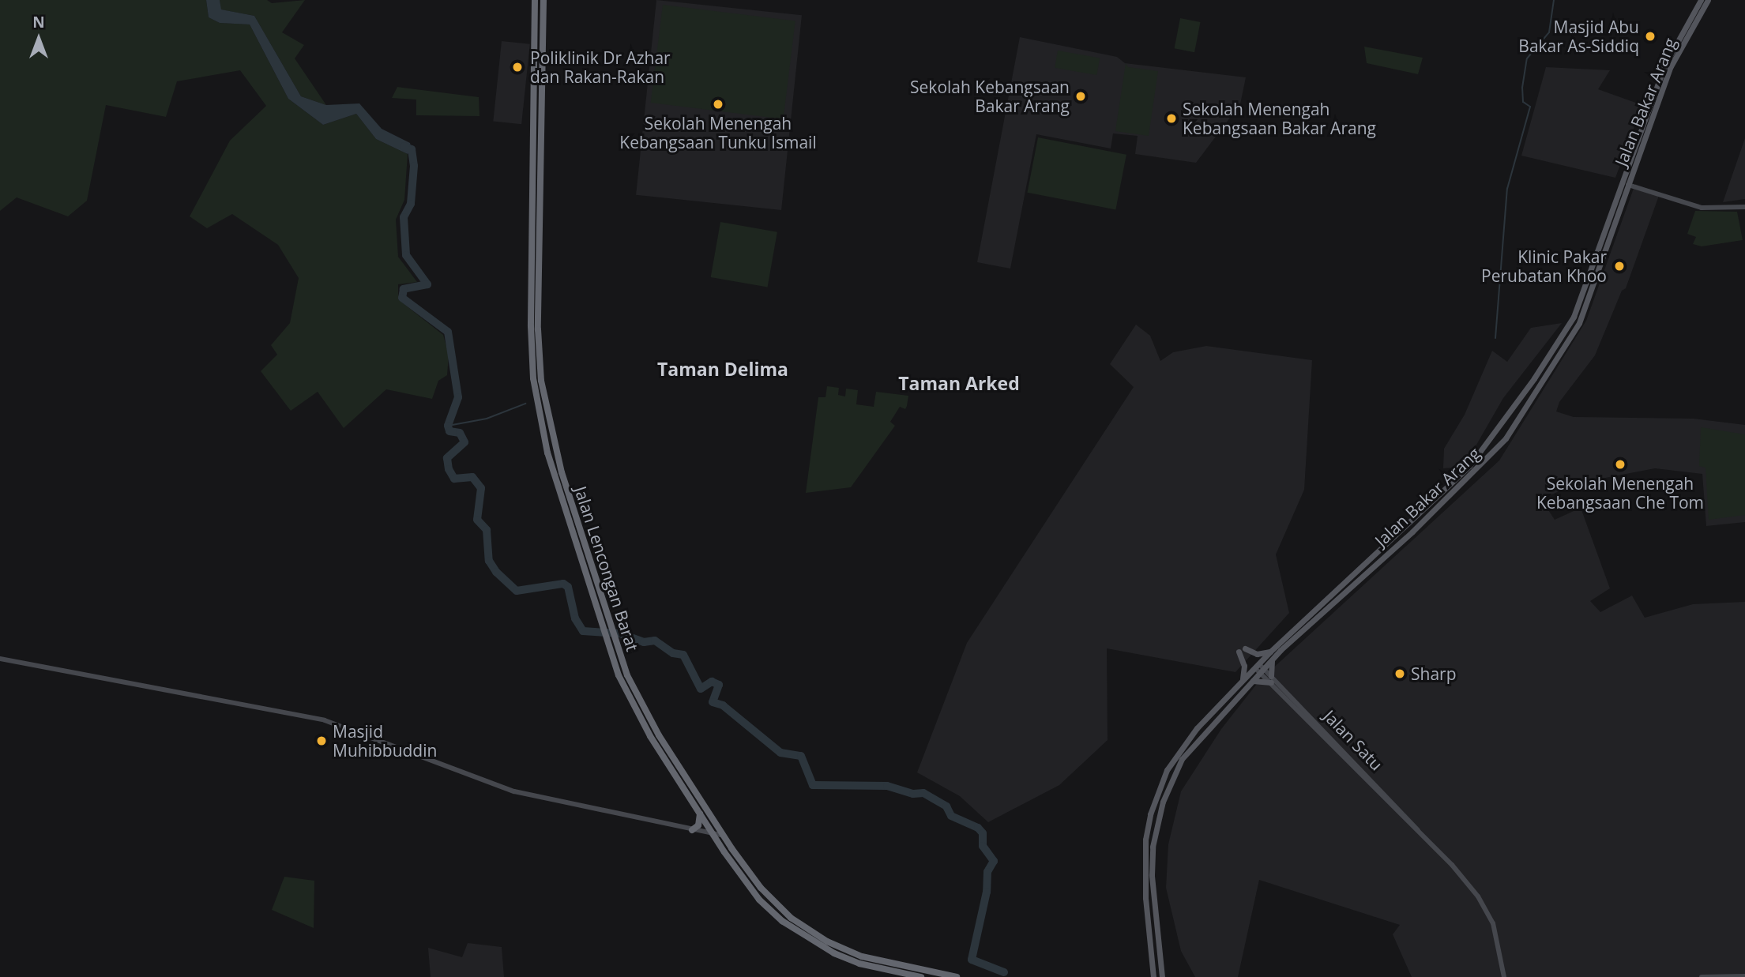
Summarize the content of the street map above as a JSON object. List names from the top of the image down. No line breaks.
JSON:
{"streets":{"highway":["Jalan Lencongan Barat"],"main road":["Jalan Bakar Arang","Jalan Satu"]},"crossings":[["Jalan Bakar Arang","Jalan Satu"]],"districts":["Taman Delima","Taman Arked"],"places":["Masjid Abu Bakar As-Siddiq","Poliklinik Dr Azhar dan Rakan-Rakan","Sekolah Kebangsaan Bakar Arang","Sekolah Menengah Kebangsaan Tunku Ismail","Sekolah Menengah Kebangsaan Bakar Arang","Klinic Pakar Perubatan Khoo","Sekolah Menengah Kebangsaan Che Tom","Sharp","Masjid Muhibbuddin"],"north":"top"}
